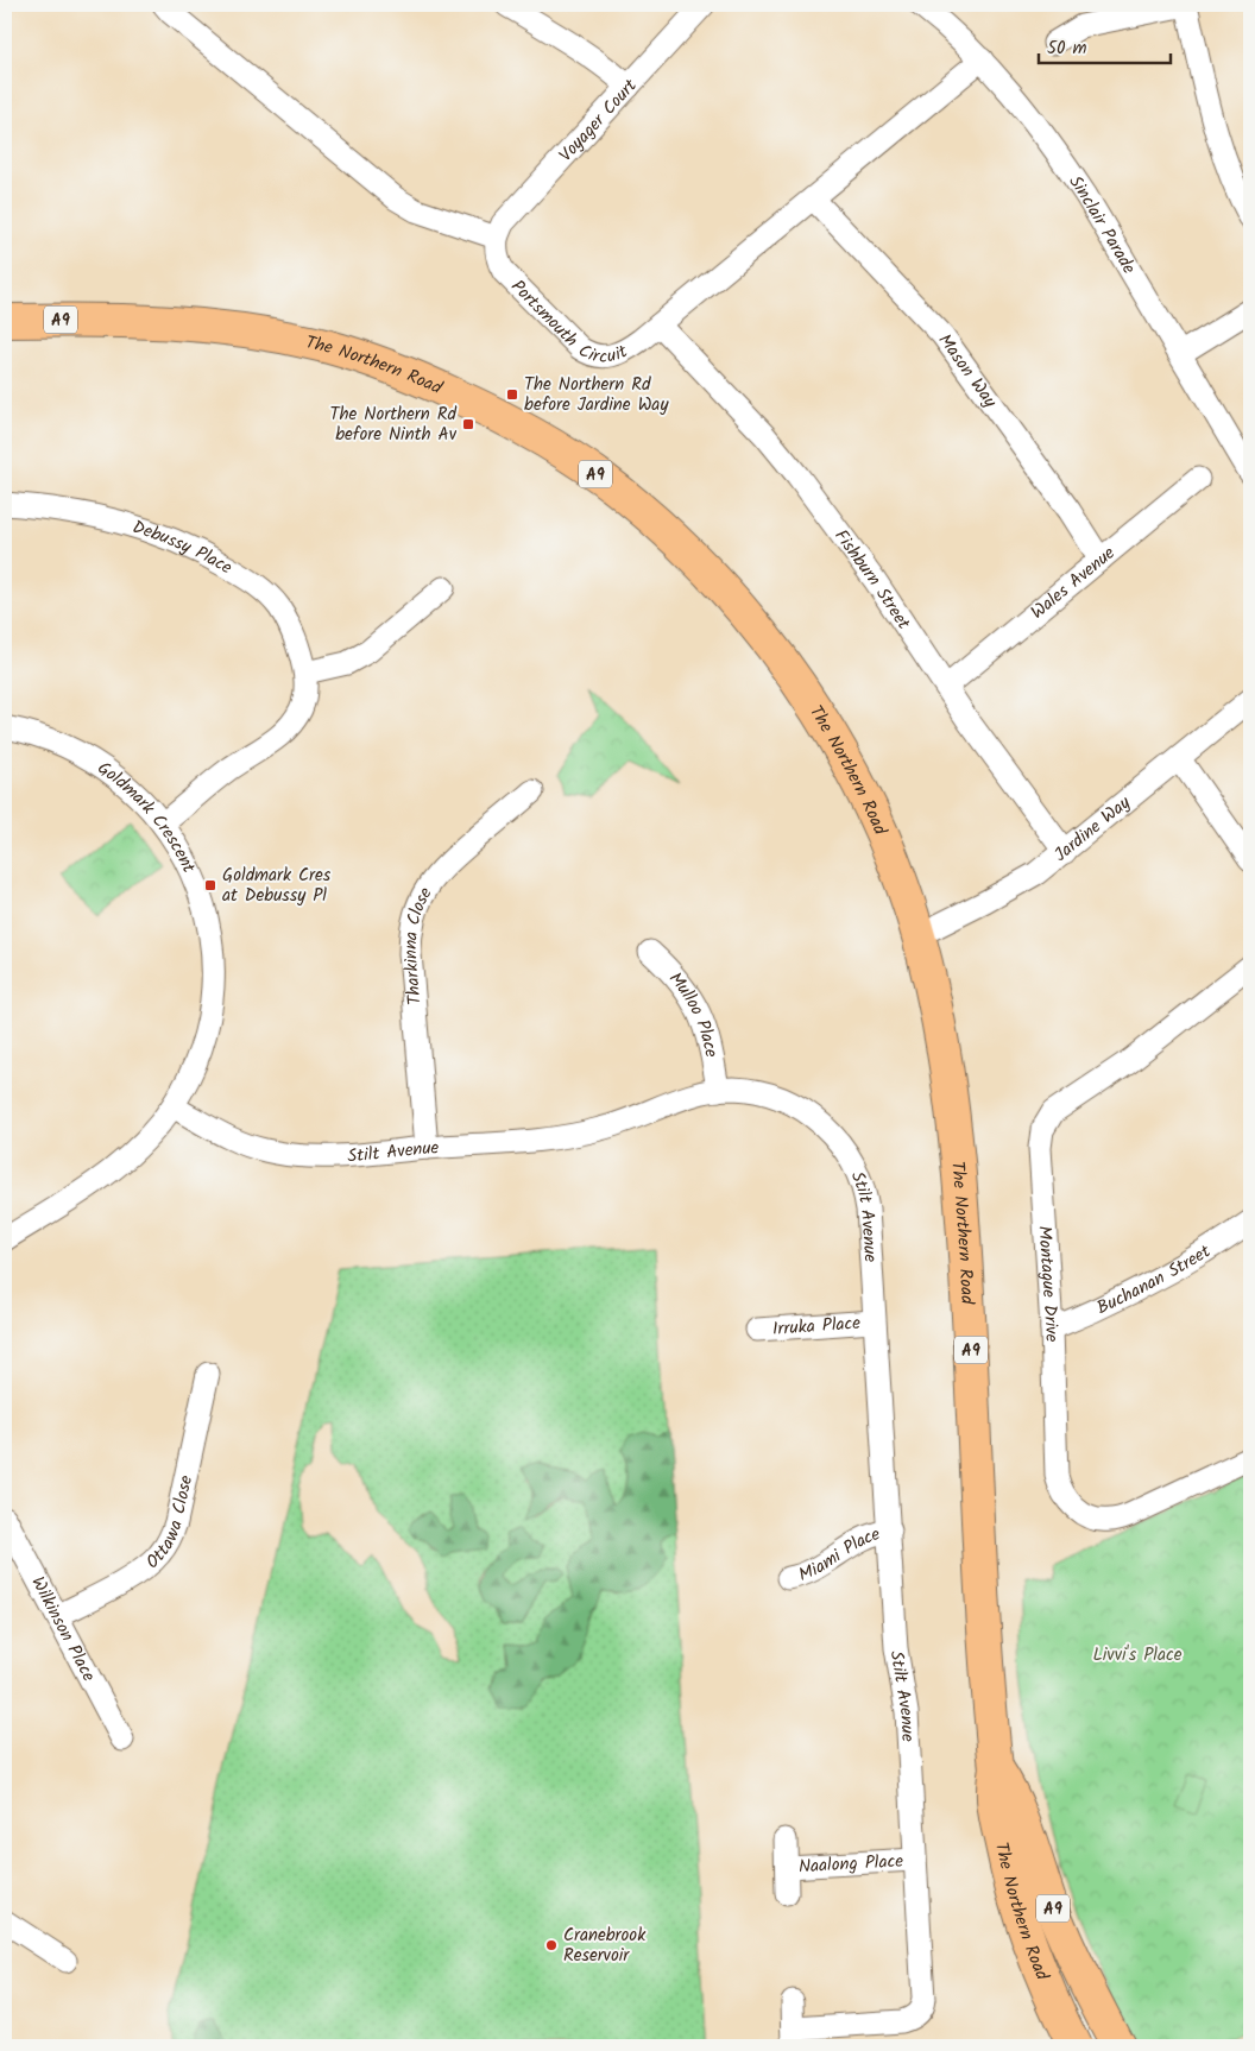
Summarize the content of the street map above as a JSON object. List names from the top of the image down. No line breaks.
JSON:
{"streets":{"highway":["A9","The Northern Road"],"street":["Voyager Court","Sinclair Parade","Portsmouth Circuit","Mason Way","Debussy Place","Fishburn Street","Wales Avenue","Goldmark Crescent","Jardine Way","Tharkinna Close","Mulloo Place","Stilt Avenue","Buchanan Street","Montague Drive","Irruka Place","Ottawa Close","Miami Place","Wilkinson Place","Naalong Place"]},"crossings":[["Voyager Court","Portsmouth Circuit"],["Sinclair Parade","Portsmouth Circuit"],["Portsmouth Circuit","Mason Way"],["Portsmouth Circuit","Fishburn Street"],["The Northern Road","Jardine Way"],["Mason Way","Wales Avenue"],["Debussy Place","Goldmark Crescent"],["Fishburn Street","Wales Avenue"],["Fishburn Street","Jardine Way"],["Goldmark Crescent","Stilt Avenue"],["Tharkinna Close","Stilt Avenue"],["Mulloo Place","Stilt Avenue"],["Stilt Avenue","Irruka Place"],["Stilt Avenue","Miami Place"],["Stilt Avenue","Naalong Place"],["Buchanan Street","Montague Drive"],["Ottawa Close","Wilkinson Place"]],"parks":["Livvi's Place"],"places":{"transit":["The Northern Rd before Jardine Way","The Northern Rd before Ninth Av","Goldmark Cres at Debussy Pl"],"other":["Cranebrook Reservoir"]},"scale_bar":"50 m"}
